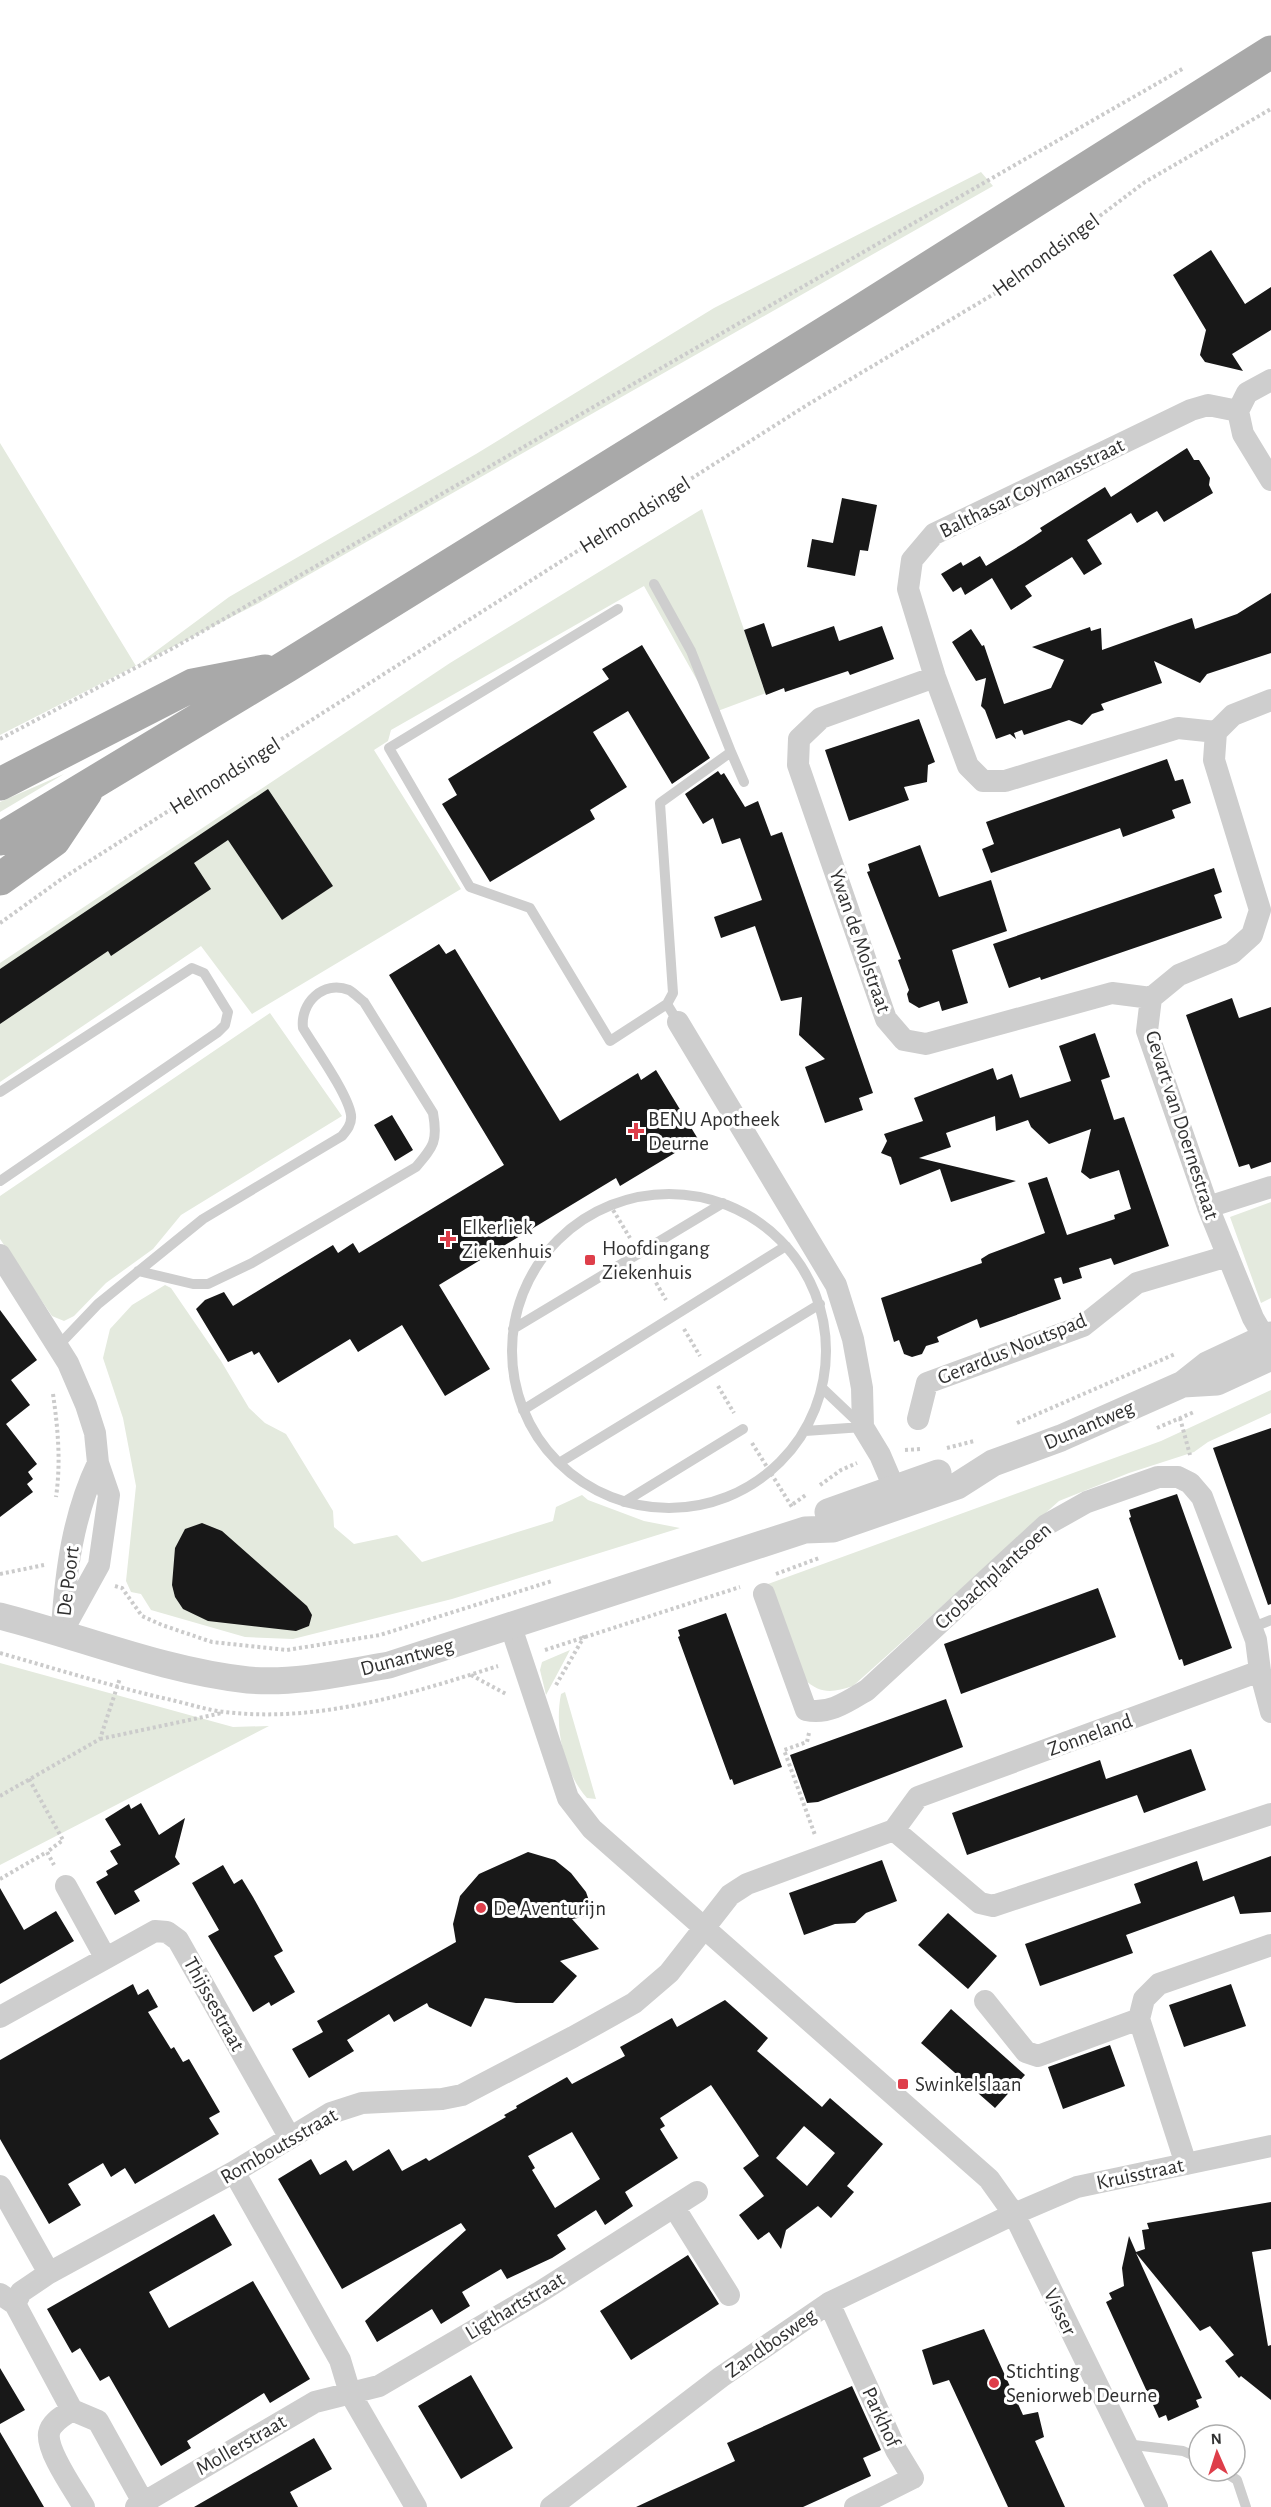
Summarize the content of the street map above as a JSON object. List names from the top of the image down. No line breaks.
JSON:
{"streets":{"street":["Balthasar Coymansstraat","Ywan de Molstraat","Gevart van Doernestraat","Gerardus Noutspad","Dunantweg","Crobachplantsoen","De Poort","Zonneland","Thijssestraat","Romboutsstraat","Kruisstraat","Ligthartstraat","Visser","Zandbosweg","Parkhof","Mollerstraat"],"path":["Helmondsingel"]},"crossings":[["Balthasar Coymansstraat","Ywan de Molstraat"],["Ywan de Molstraat","Gevart van Doernestraat"],["Gevart van Doernestraat","Gerardus Noutspad"],["Gevart van Doernestraat","Dunantweg"],["Dunantweg","De Poort"],["Crobachplantsoen","Zonneland"],["Thijssestraat","Romboutsstraat"],["Kruisstraat","Visser"],["Kruisstraat","Zandbosweg"],["Ligthartstraat","Mollerstraat"],["Visser","Zandbosweg"],["Zandbosweg","Parkhof"]],"places":{"health":["BENU Apotheek Deurne","Elkerliek Ziekenhuis"],"transit":["Hoofdingang Ziekenhuis","Swinkelslaan"],"other":["De Aventurijn","Stichting Seniorweb Deurne"]},"north":"top"}
